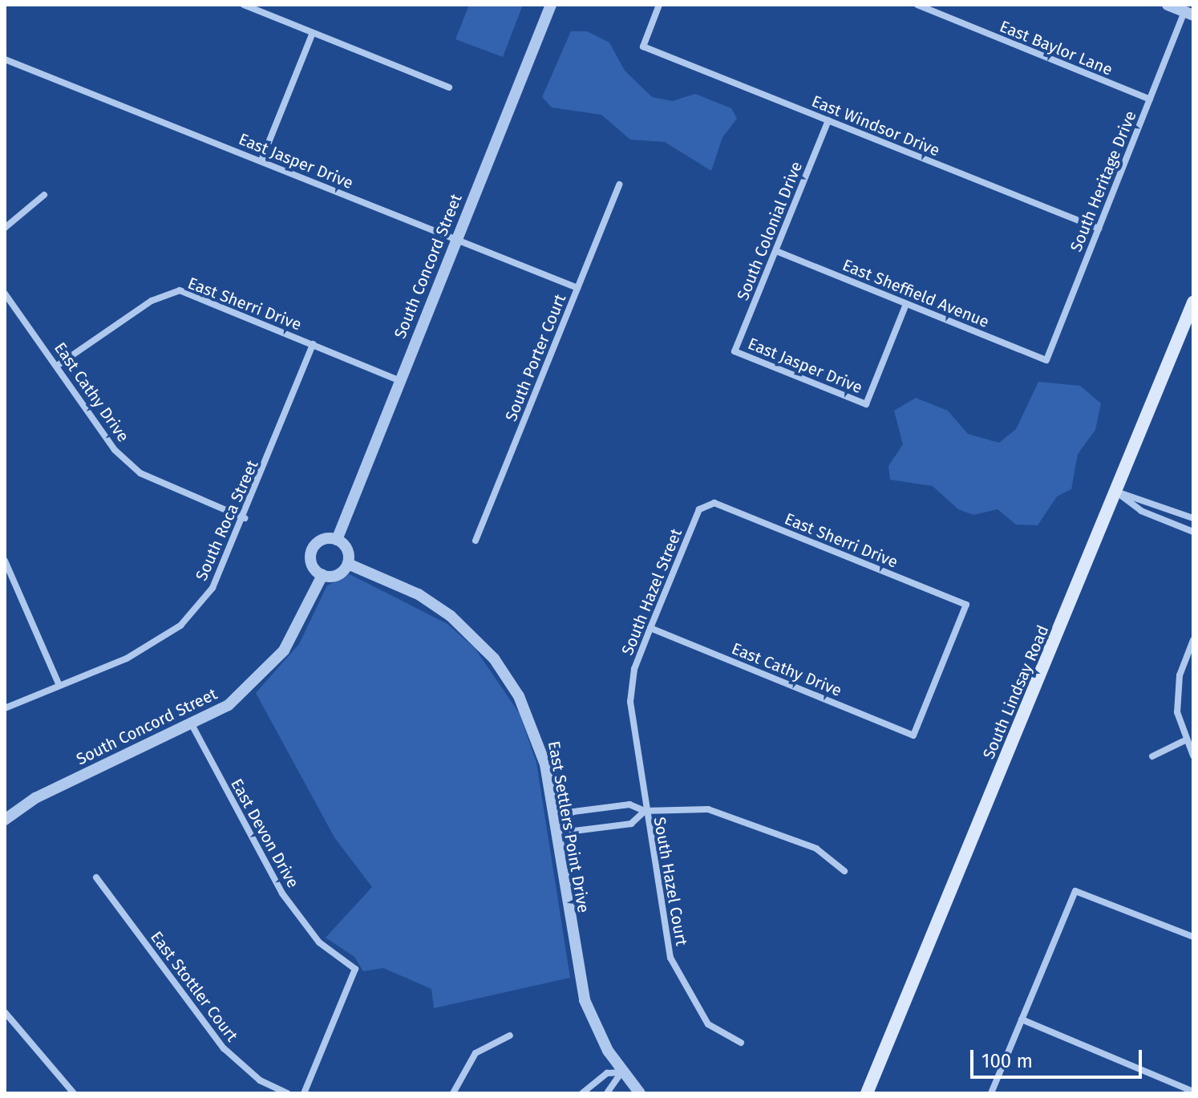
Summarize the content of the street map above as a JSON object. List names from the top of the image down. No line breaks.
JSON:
{"streets":{"main road":["South Lindsay Road"],"street":["East Baylor Lane","East Windsor Drive","East Jasper Drive","South Heritage Drive","South Colonial Drive","South Concord Street","East Sheffield Avenue","East Sherri Drive","South Porter Court","East Cathy Drive","South Roca Street","South Hazel Street","East Settlers Point Drive","East Devon Drive","South Hazel Court","East Stottler Court"]},"crossings":[["East Baylor Lane","South Heritage Drive"],["East Windsor Drive","South Heritage Drive"],["East Windsor Drive","South Colonial Drive"],["East Jasper Drive","South Colonial Drive"],["East Jasper Drive","South Concord Street"],["East Jasper Drive","East Sheffield Avenue"],["East Jasper Drive","South Porter Court"],["South Heritage Drive","East Sheffield Avenue"],["South Colonial Drive","East Sheffield Avenue"],["South Concord Street","East Sherri Drive"],["South Concord Street","East Settlers Point Drive"],["South Concord Street","East Devon Drive"],["East Sherri Drive","East Cathy Drive"],["East Sherri Drive","South Roca Street"],["East Sherri Drive","South Hazel Street"],["East Cathy Drive","South Roca Street"],["East Cathy Drive","South Hazel Street"],["South Hazel Street","South Hazel Court"]],"scale_bar":"100 m"}
